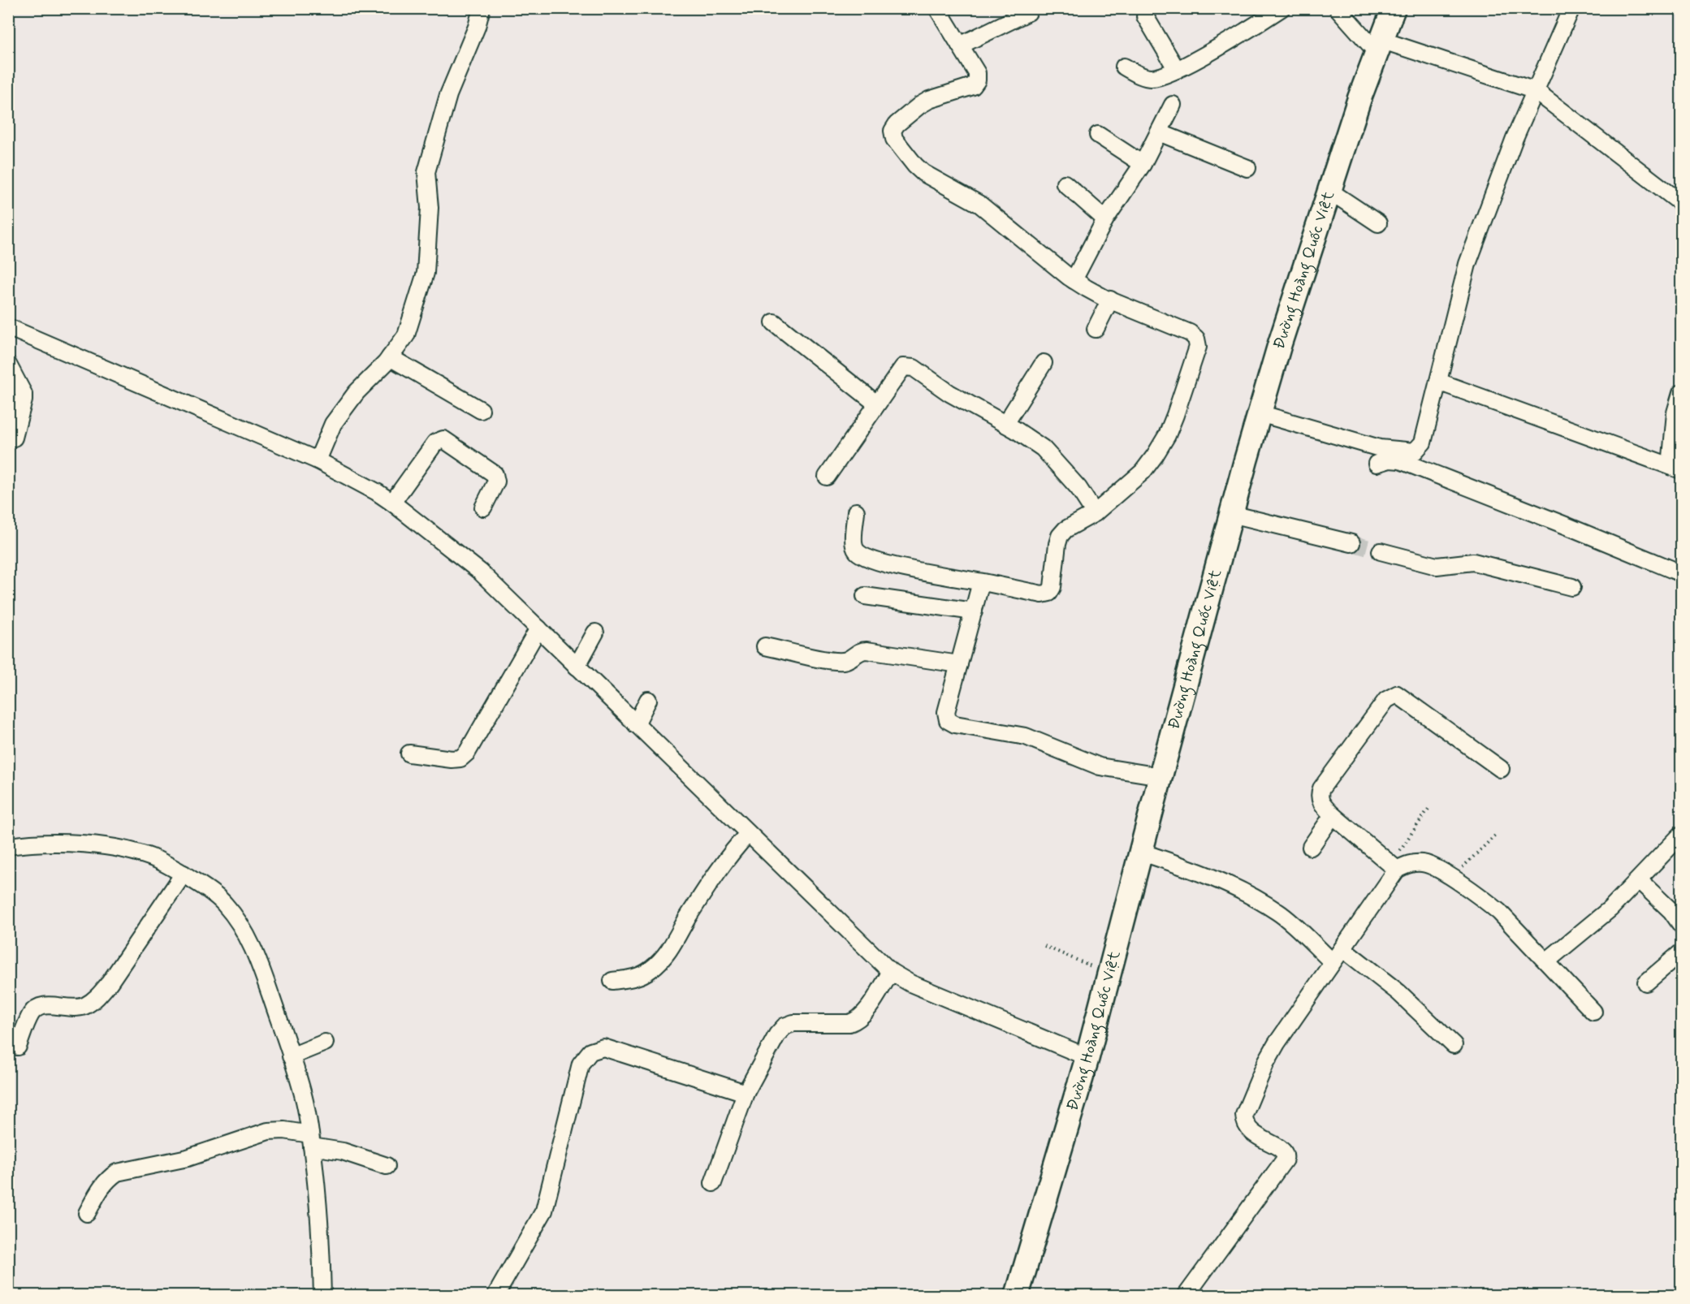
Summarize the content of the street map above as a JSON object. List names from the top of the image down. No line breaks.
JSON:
{"streets":{"highway":["Đường Hoàng Quốc Việt"]}}
